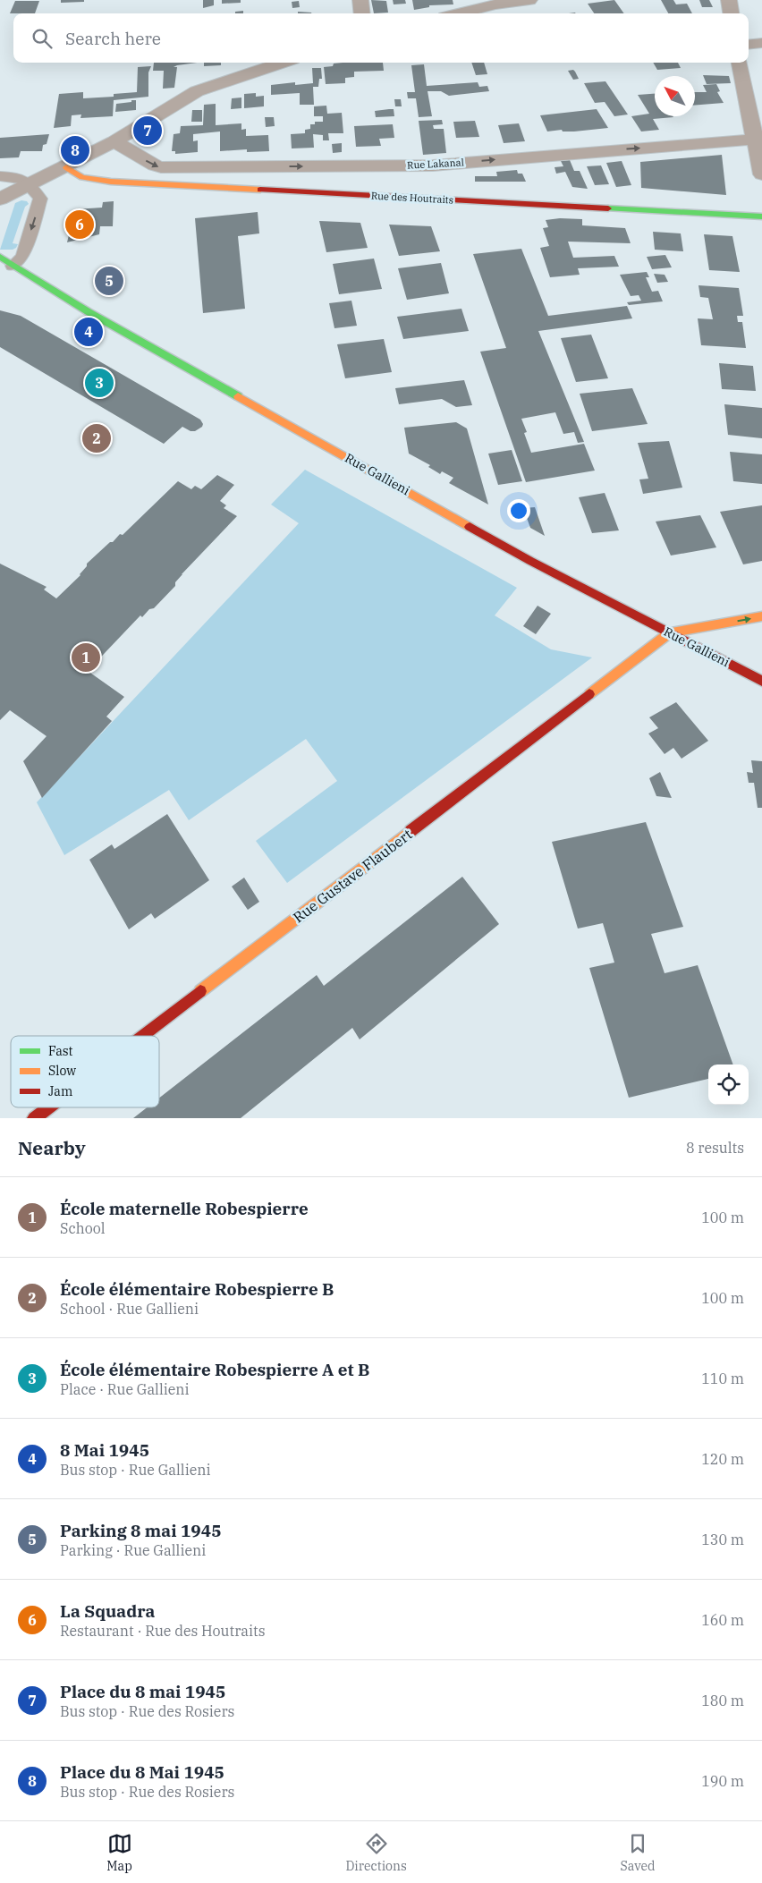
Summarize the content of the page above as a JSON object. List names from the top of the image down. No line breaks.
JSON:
{"streets":{"street":["Rue Lakanal","Rue des Houtraits","Rue Gallieni","Rue Gustave Flaubert"]},"crossings":[["Rue Gallieni","Rue Gustave Flaubert"]],"legend":["Fast","Slow","Jam"],"north":"top left","page":{"search":"Search here","pins":["7","8","6","5","4","3","2","1"],"heading":["Nearby","8 results"],"list":[{"mark":"1","name":"École maternelle Robespierre","note":"School","value":"100 m"},{"mark":"2","name":"École élémentaire Robespierre B","note":"School · Rue Gallieni","value":"100 m"},{"mark":"3","name":"École élémentaire Robespierre A et B","note":"Place · Rue Gallieni","value":"110 m"},{"mark":"4","name":"8 Mai 1945","note":"Bus stop · Rue Gallieni","value":"120 m"},{"mark":"5","name":"Parking 8 mai 1945","note":"Parking · Rue Gallieni","value":"130 m"},{"mark":"6","name":"La Squadra","note":"Restaurant · Rue des Houtraits","value":"160 m"},{"mark":"7","name":"Place du 8 mai 1945","note":"Bus stop · Rue des Rosiers","value":"180 m"},{"mark":"8","name":"Place du 8 Mai 1945","note":"Bus stop · Rue des Rosiers","value":"190 m"}],"nav":["Map","Directions","Saved"]}}
